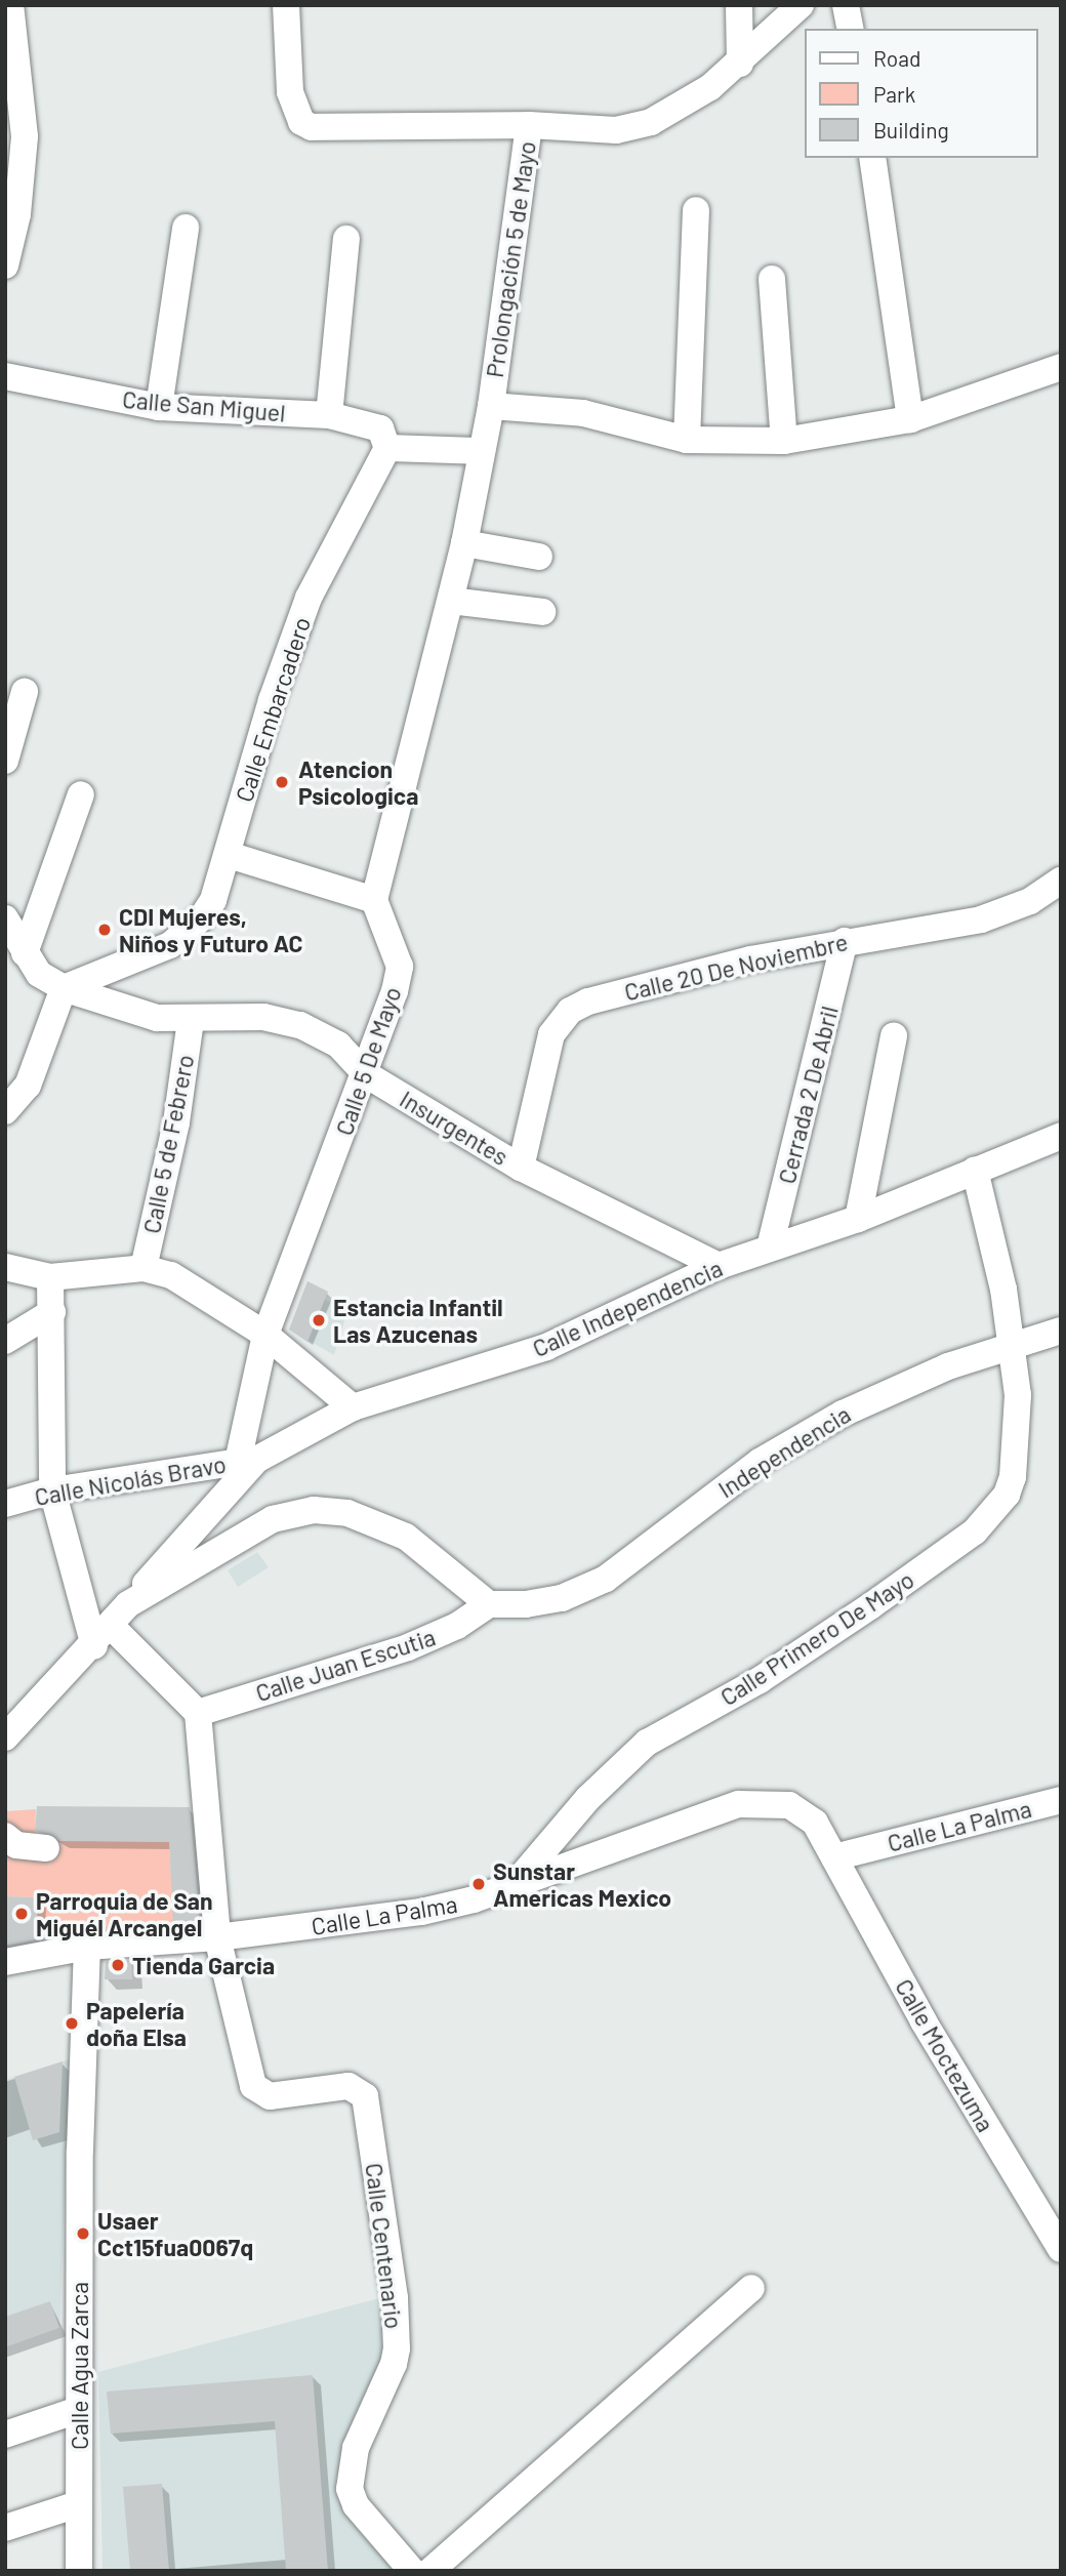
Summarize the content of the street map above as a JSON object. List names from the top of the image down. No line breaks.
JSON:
{"streets":{"street":["Prolongación 5 de Mayo","Calle San Miguel","Calle Embarcadero","Calle 20 De Noviembre","Calle 5 De Mayo","Cerrada 2 De Abril","Insurgentes","Calle 5 de Febrero","Calle Independencia","Independencia","Calle Nicolás Bravo","Calle Primero De Mayo","Calle Juan Escutia","Calle La Palma","Calle Moctezuma","Calle Centenario","Calle Agua Zarca"]},"crossings":[["Calle San Miguel","Calle Embarcadero"],["Calle Embarcadero","Insurgentes"],["Calle 20 De Noviembre","Cerrada 2 De Abril"],["Calle 20 De Noviembre","Insurgentes"],["Calle 5 De Mayo","Insurgentes"],["Calle 5 De Mayo","Calle Independencia"],["Calle 5 De Mayo","Calle Nicolás Bravo"],["Cerrada 2 De Abril","Calle Independencia"],["Insurgentes","Calle 5 de Febrero"],["Insurgentes","Calle Independencia"],["Calle Independencia","Independencia"],["Calle Independencia","Calle Nicolás Bravo"],["Calle Independencia","Calle Primero De Mayo"],["Calle Independencia","Calle Juan Escutia"],["Independencia","Calle Primero De Mayo"],["Independencia","Calle Juan Escutia"],["Calle Primero De Mayo","Calle La Palma"],["Calle La Palma","Calle Moctezuma"],["Calle La Palma","Calle Centenario"],["Calle La Palma","Calle Agua Zarca"]],"places":["Atencion Psicologica","CDI Mujeres, Niños y Futuro AC","Estancia Infantil Las Azucenas","Sunstar Americas Mexico","Parroquia de San Miguél Arcangel","Tienda Garcia","Papelería doña Elsa","Usaer Cct15fua0067q"],"legend":["Road","Park","Building"]}
